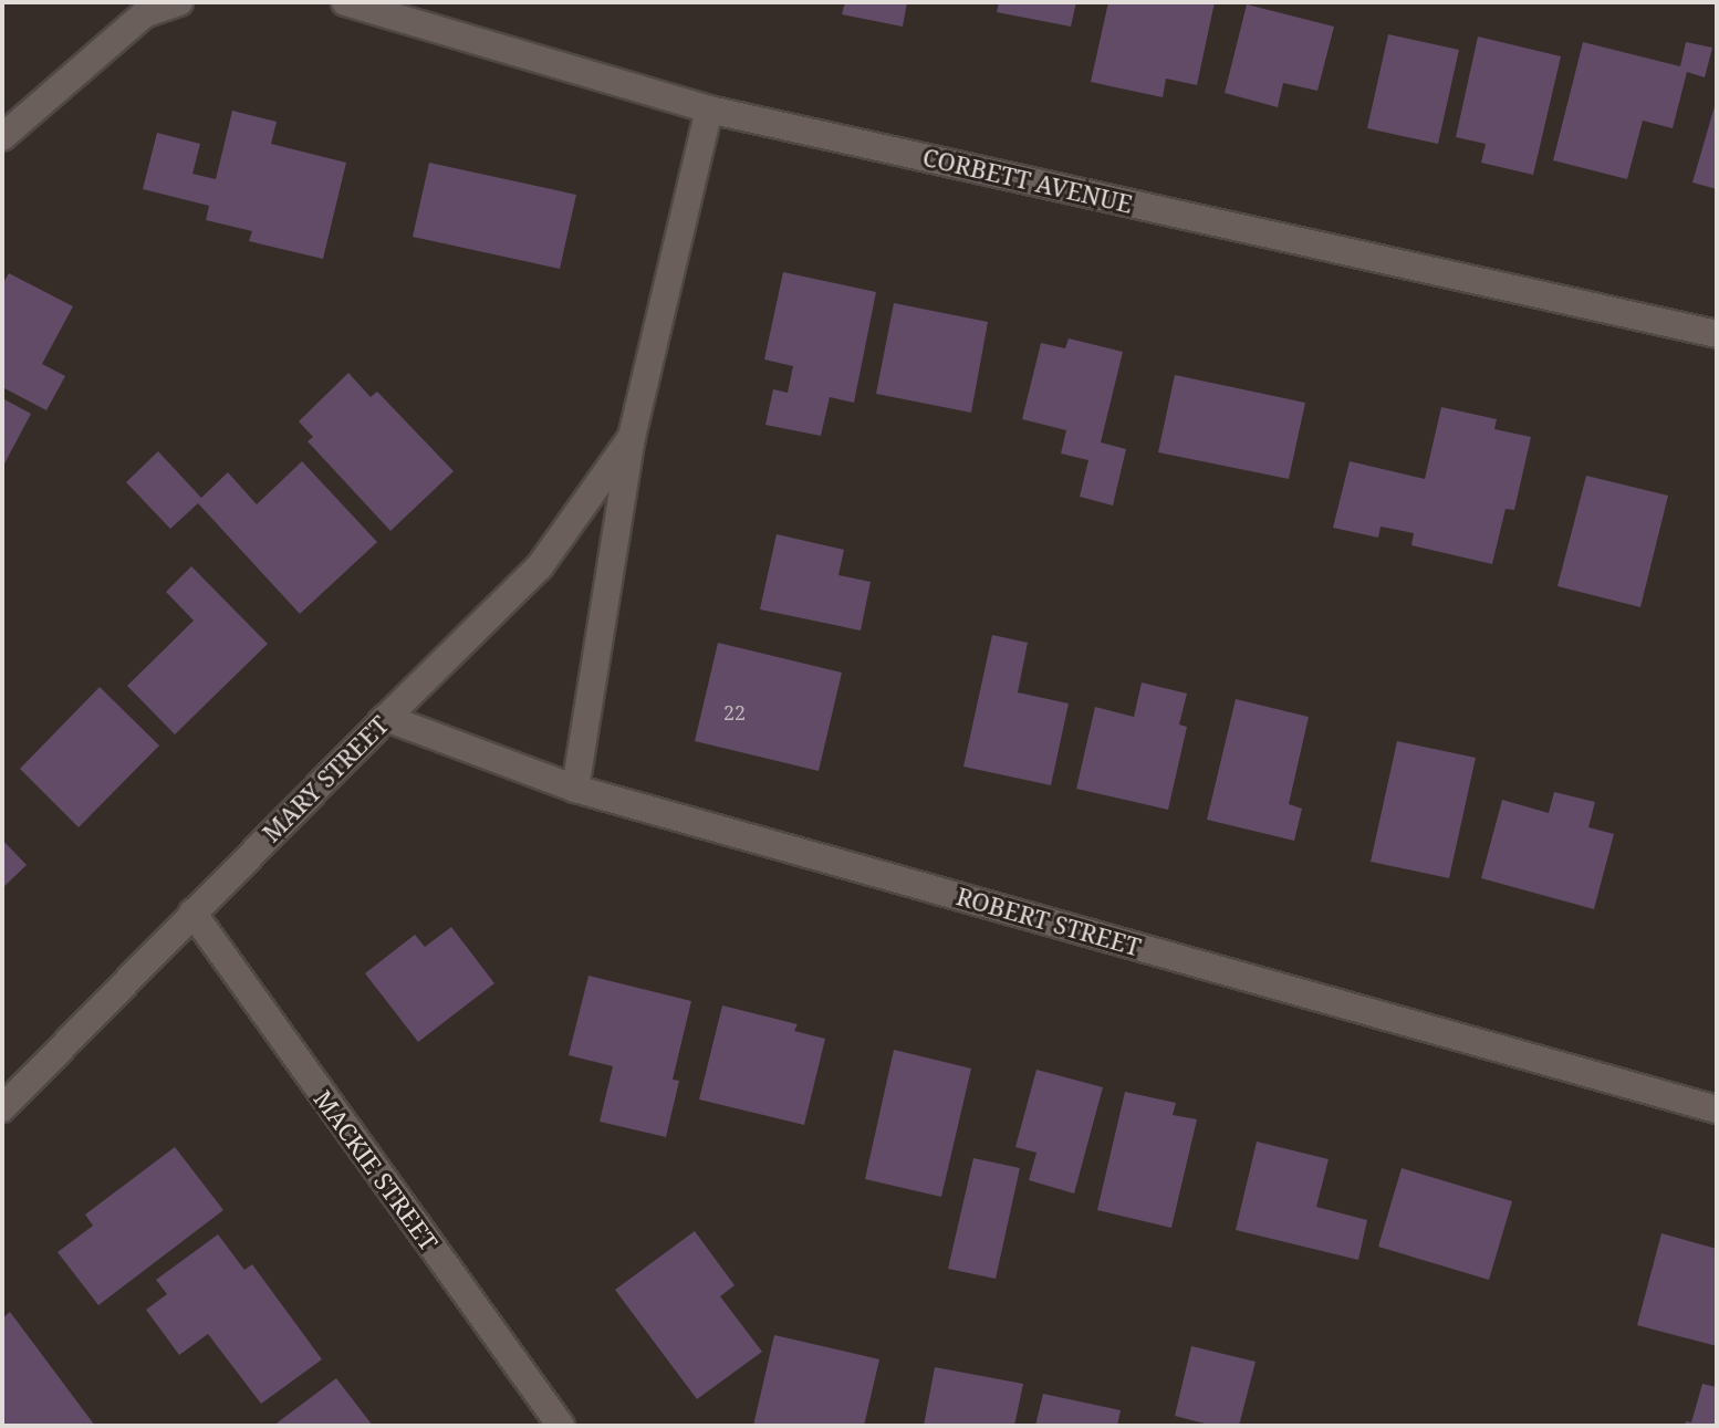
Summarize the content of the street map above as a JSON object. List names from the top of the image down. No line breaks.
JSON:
{"streets":{"street":["CORBETT AVENUE","MARY STREET","ROBERT STREET","MACKIE STREET"]},"crossings":[["CORBETT AVENUE","MARY STREET"],["MARY STREET","ROBERT STREET"],["MARY STREET","MACKIE STREET"]],"house_numbers":["22"]}
